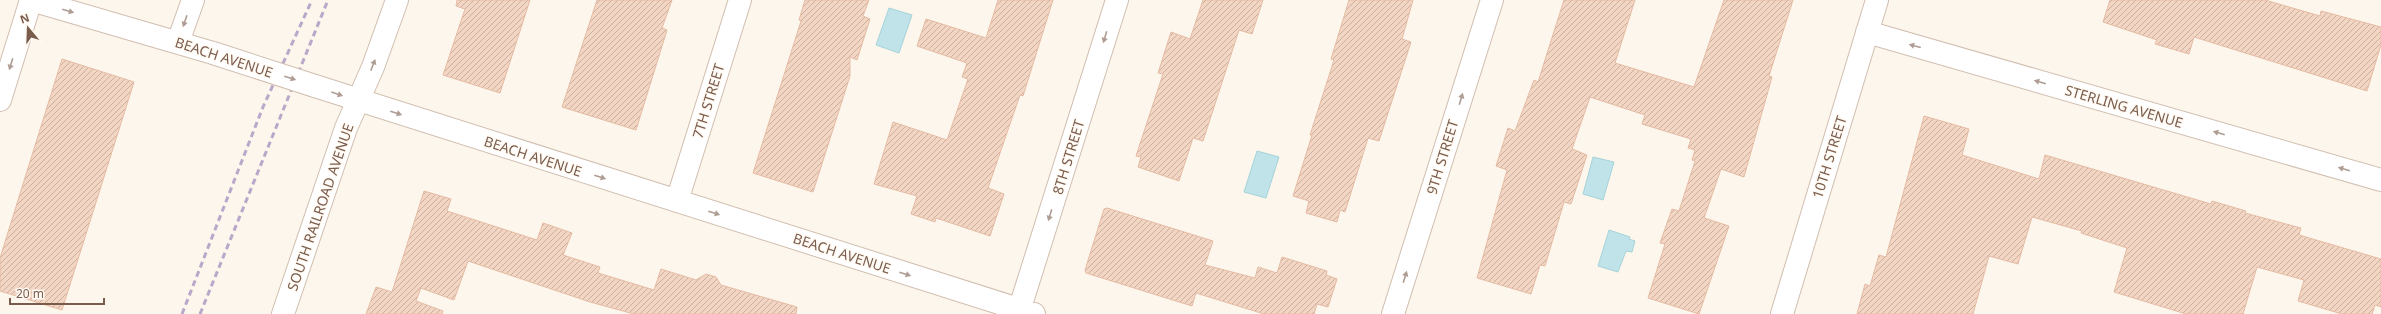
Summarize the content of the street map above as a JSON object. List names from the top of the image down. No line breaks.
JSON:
{"streets":{"street":["BEACH AVENUE","7TH STREET","STERLING AVENUE","8TH STREET","9TH STREET","10TH STREET","SOUTH RAILROAD AVENUE"]},"crossings":[["BEACH AVENUE","7TH STREET"],["BEACH AVENUE","8TH STREET"],["BEACH AVENUE","SOUTH RAILROAD AVENUE"],["STERLING AVENUE","10TH STREET"]],"one_way":["BEACH AVENUE","STERLING AVENUE","8TH STREET","9TH STREET"],"scale_bar":"20 m","north":"top"}
